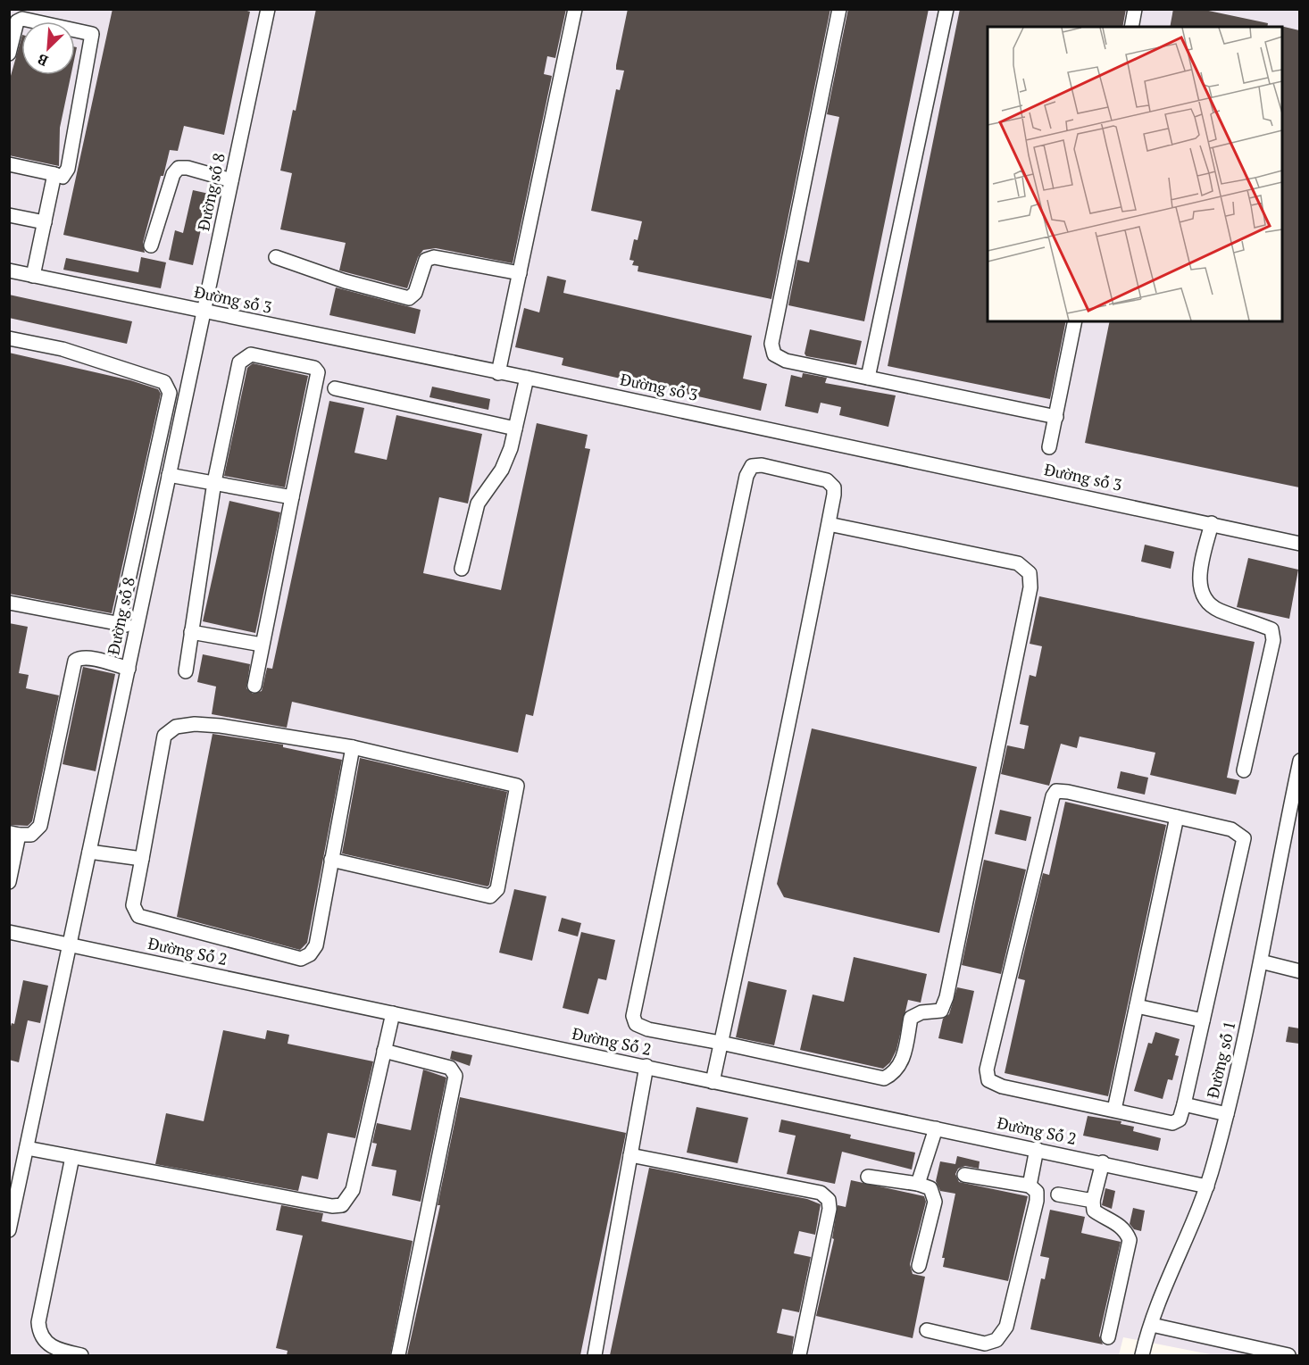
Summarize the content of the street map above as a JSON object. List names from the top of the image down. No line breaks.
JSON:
{"streets":{"street":["Đường số 8","Đường số 3","Đường Số 2","Đường số 1"]},"crossings":[["Đường số 8","Đường số 3"],["Đường số 8","Đường Số 2"],["Đường Số 2","Đường số 1"]],"north":"bottom left"}
